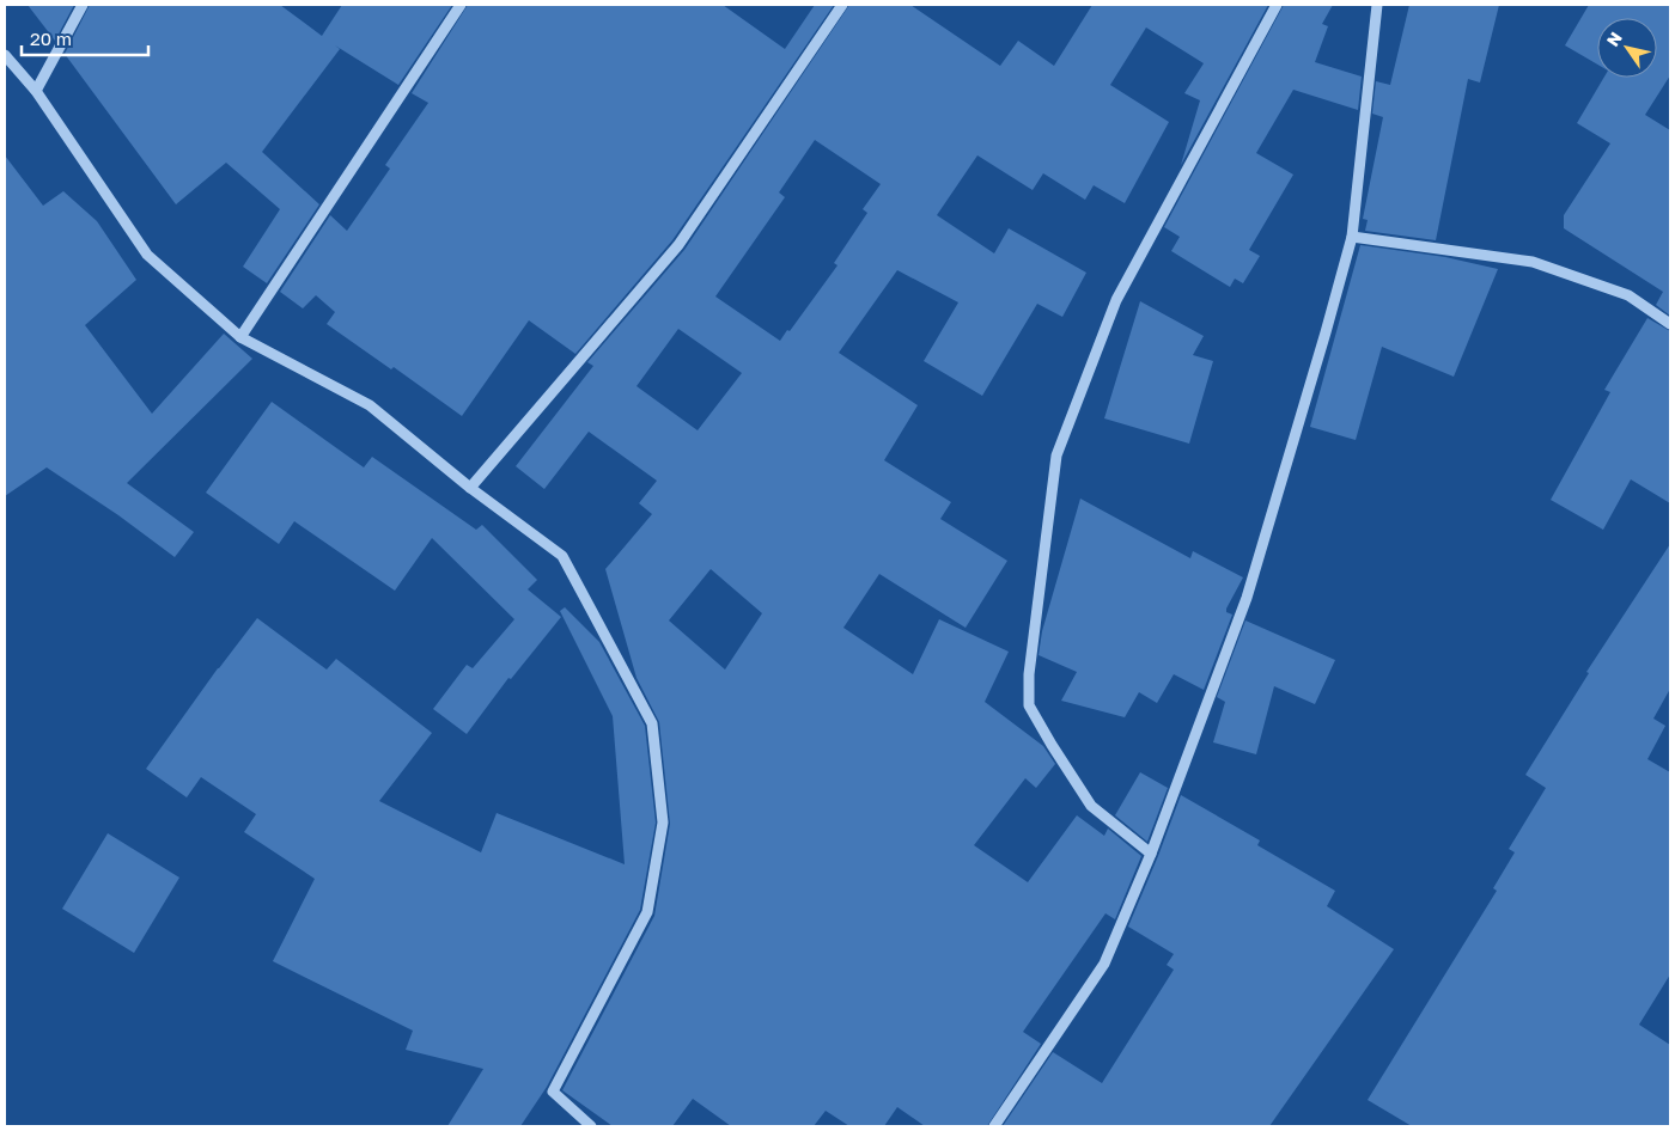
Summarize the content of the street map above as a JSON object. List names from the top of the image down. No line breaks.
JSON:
{"scale_bar":"20 m","north":"top left"}
